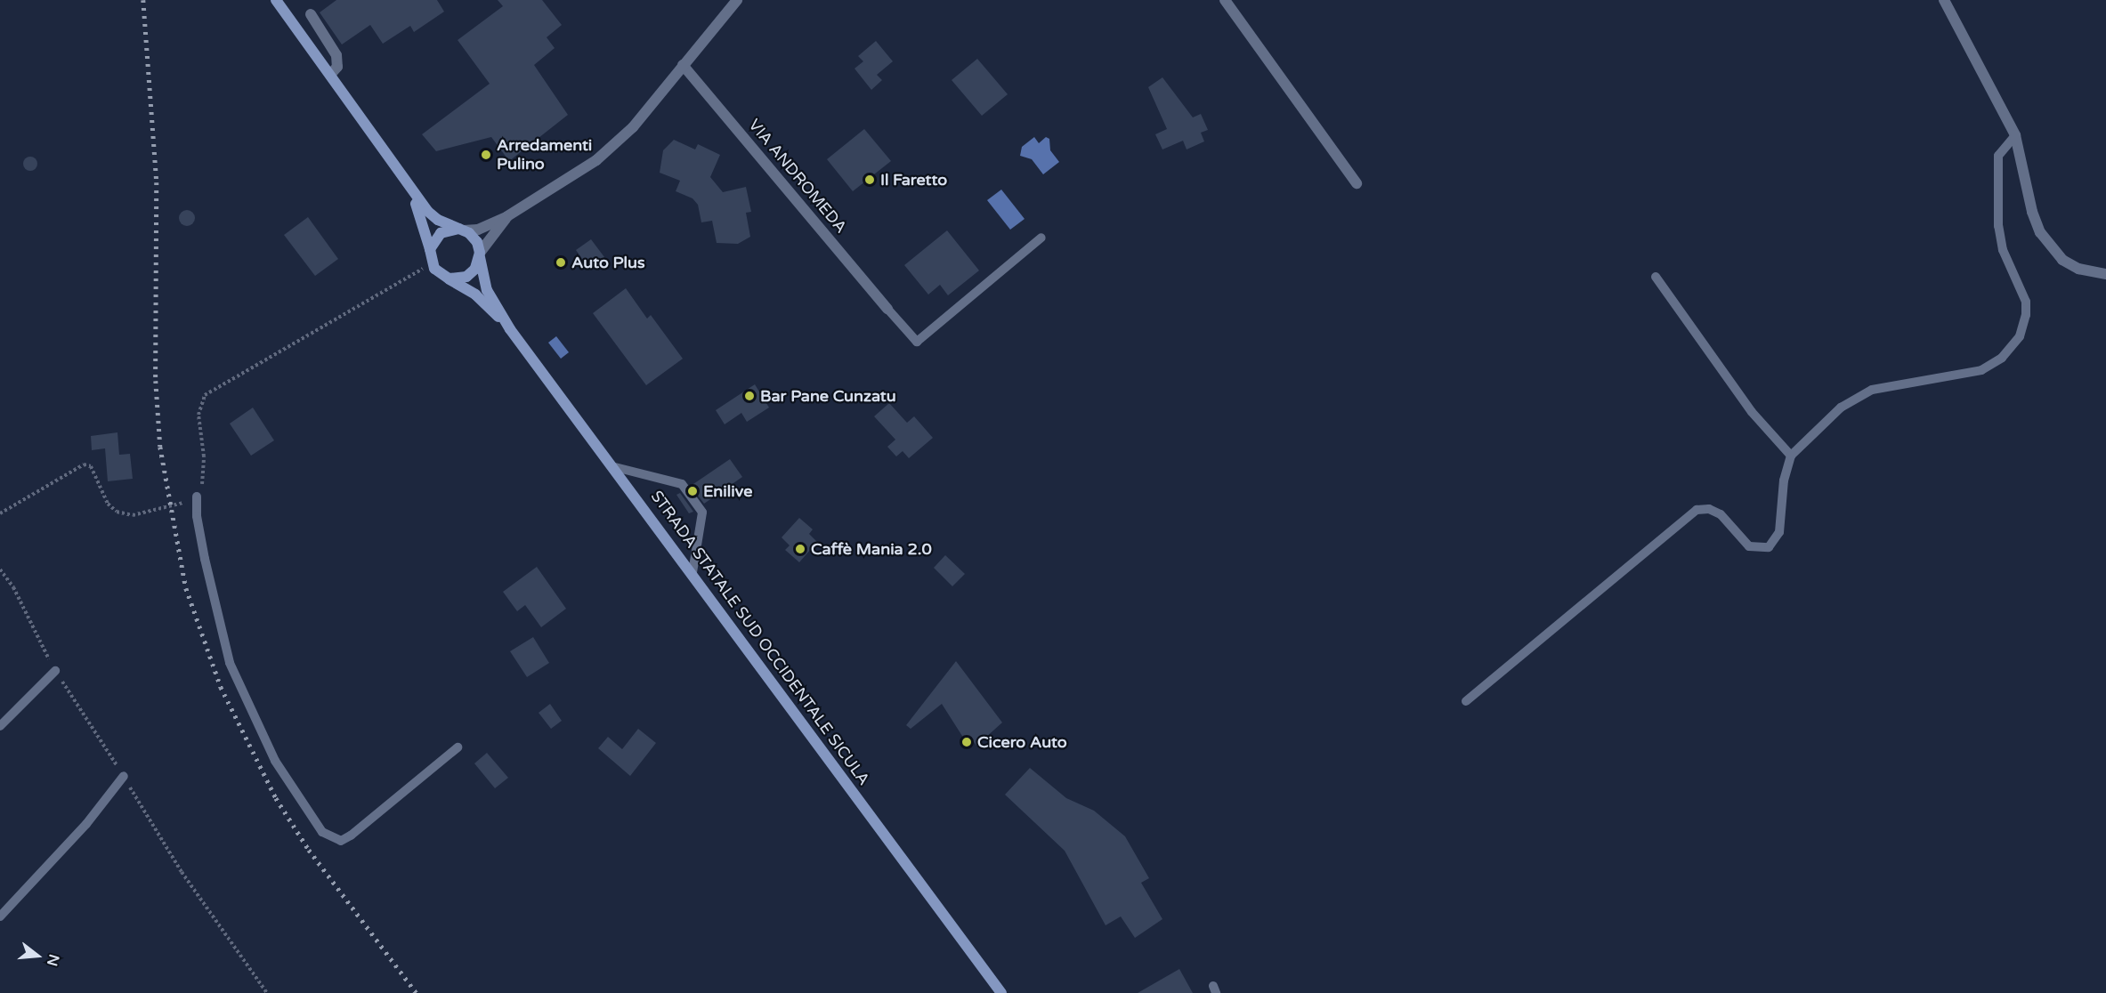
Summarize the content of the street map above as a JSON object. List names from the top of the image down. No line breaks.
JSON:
{"streets":{"main road":["STRADA STATALE SUD OCCIDENTALE SICULA"],"street":["VIA ANDROMEDA"]},"places":["Arredamenti Pulino","Il Faretto","Auto Plus","Bar Pane Cunzatu","Enilive","Caffè Mania 2.0","Cicero Auto"],"north":"right"}
